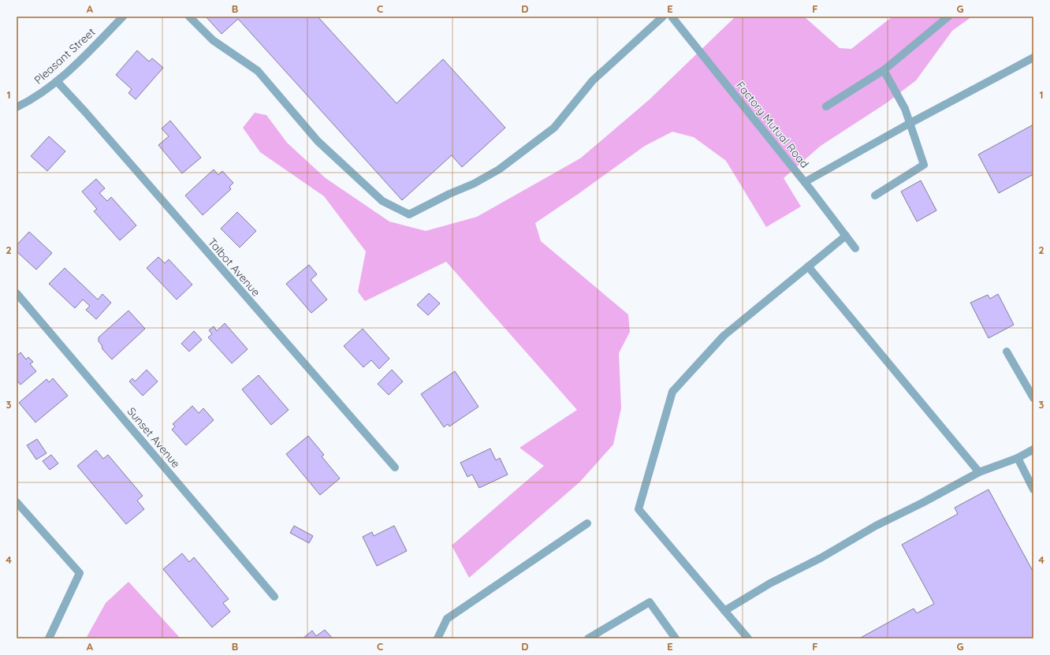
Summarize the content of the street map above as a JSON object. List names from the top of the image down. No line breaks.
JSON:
{"streets":{"street":["Pleasant Street","Factory Mutual Road","Talbot Avenue","Sunset Avenue"]},"crossings":[["Pleasant Street","Talbot Avenue"]],"grid":{"columns":["A","B","C","D","E","F","G"],"rows":["1","2","3","4"]}}
